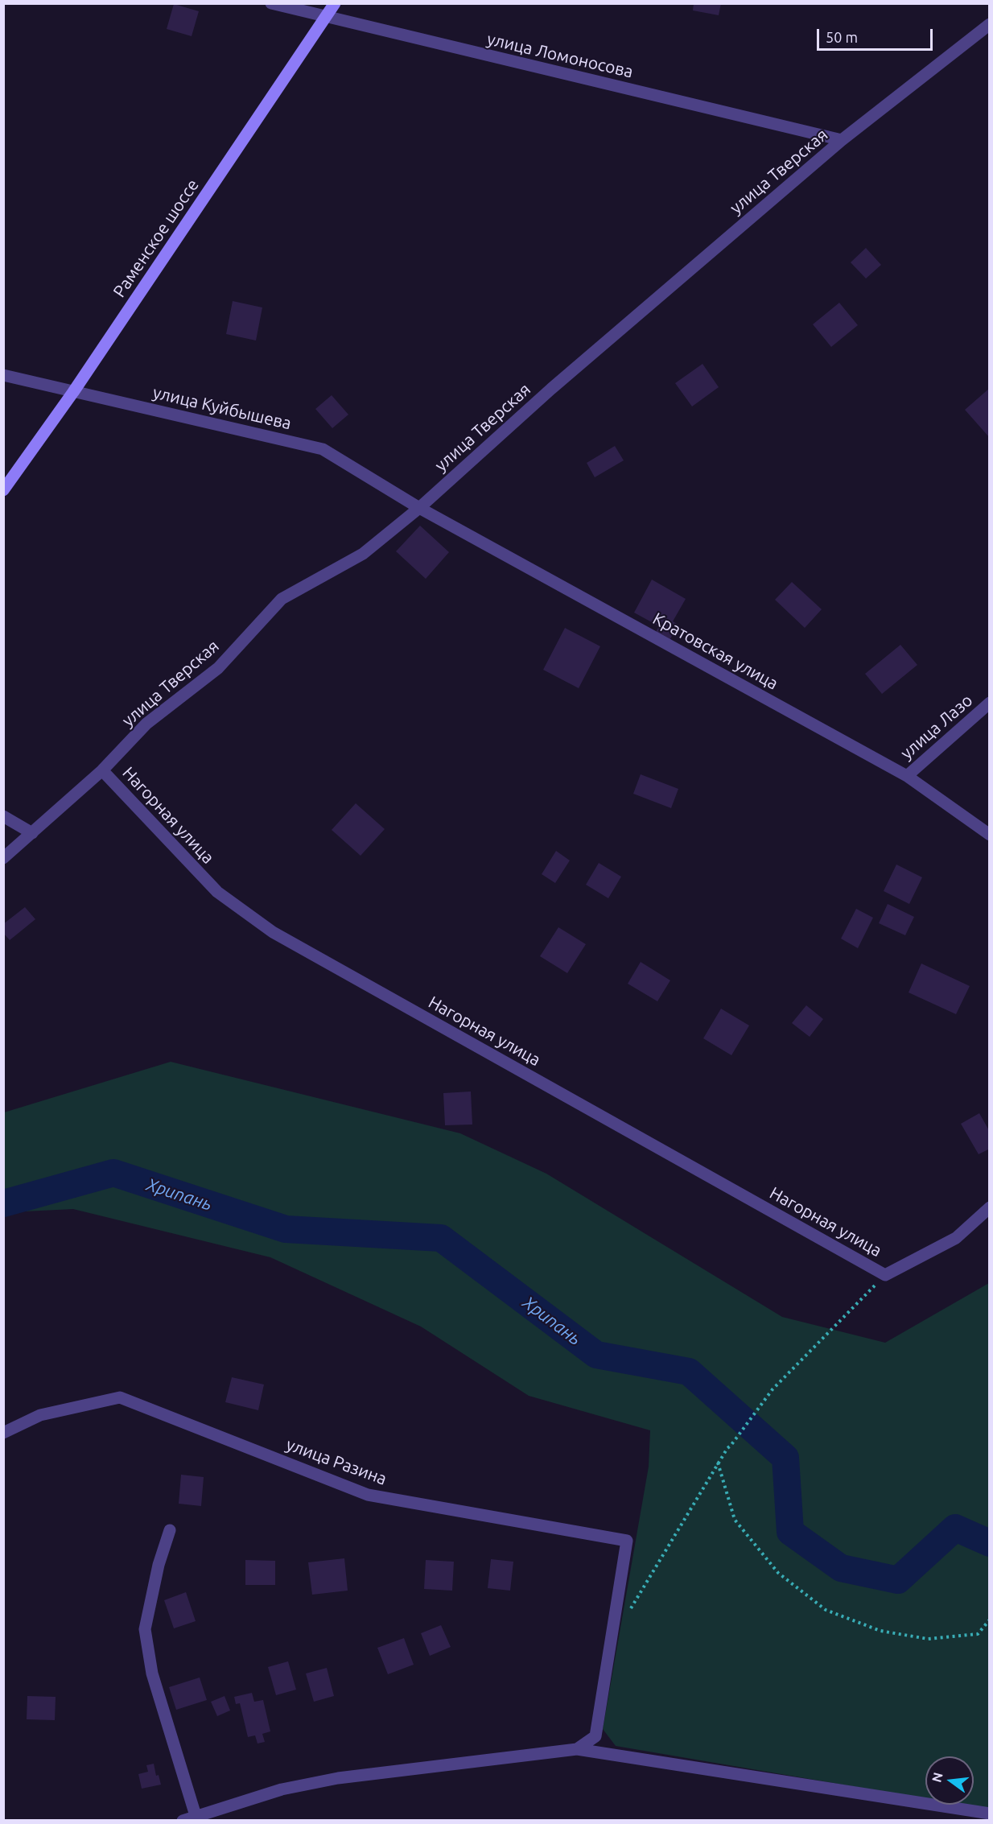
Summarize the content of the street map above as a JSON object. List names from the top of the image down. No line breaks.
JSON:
{"streets":{"main road":["Раменское шоссе"],"street":["улица Ломоносова","улица Тверская","улица Куйбышева","Кратовская улица","улица Лазо","Нагорная улица","улица Разина"]},"crossings":[["улица Ломоносова","улица Тверская"],["улица Ломоносова","Раменское шоссе"],["улица Тверская","улица Куйбышева"],["улица Тверская","Кратовская улица"],["улица Тверская","Нагорная улица"],["Раменское шоссе","улица Куйбышева"],["улица Куйбышева","Кратовская улица"],["Кратовская улица","улица Лазо"]],"water":["Хрипань"],"scale_bar":"50 m","north":"left"}
